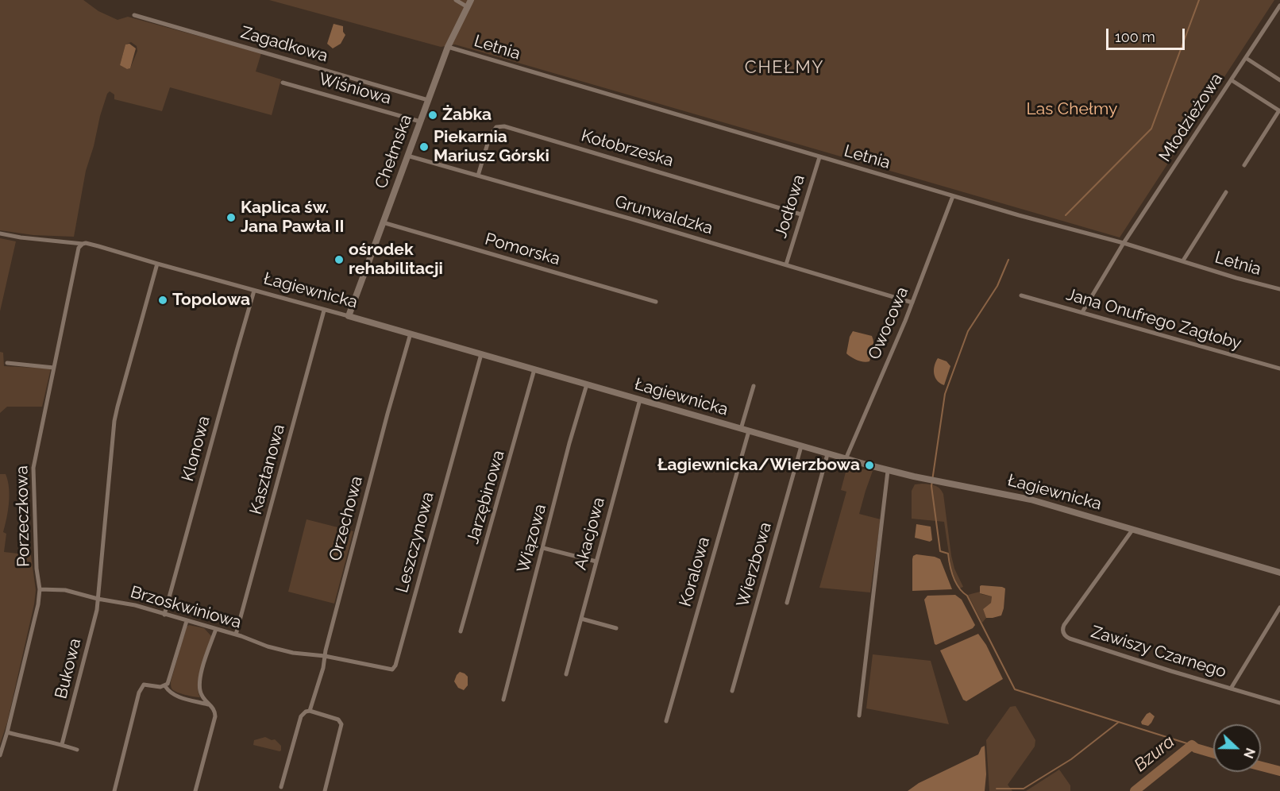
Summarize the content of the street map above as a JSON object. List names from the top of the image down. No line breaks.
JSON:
{"streets":{"street":["Zagadkowa","Letnia","Wiśniowa","Młodzieżowa","Kołobrzeska","Chełmska","Jodłowa","Grunwaldzka","Pomorska","Łagiewnicka","Jana Onufrego Zagłoby","Owocowa","Klonowa","Kasztanowa","Jarzębinowa","Porzeczkowa","Orzechowa","Akacjowa","Wiązowa","Leszczynowa","Wierzbowa","Koralowa","Brzoskwiniowa","Zawiszy Czarnego","Bukowa"]},"crossings":[["Zagadkowa","Chełmska"],["Letnia","Młodzieżowa"],["Letnia","Chełmska"],["Letnia","Jodłowa"],["Letnia","Owocowa"],["Wiśniowa","Chełmska"],["Młodzieżowa","Jana Onufrego Zagłoby"],["Kołobrzeska","Jodłowa"],["Kołobrzeska","Grunwaldzka"],["Chełmska","Grunwaldzka"],["Chełmska","Pomorska"],["Chełmska","Łagiewnicka"],["Jodłowa","Grunwaldzka"],["Grunwaldzka","Owocowa"],["Łagiewnicka","Owocowa"],["Łagiewnicka","Klonowa"],["Łagiewnicka","Kasztanowa"],["Łagiewnicka","Jarzębinowa"],["Łagiewnicka","Porzeczkowa"],["Łagiewnicka","Orzechowa"],["Łagiewnicka","Akacjowa"],["Łagiewnicka","Wiązowa"],["Łagiewnicka","Leszczynowa"],["Łagiewnicka","Wierzbowa"],["Łagiewnicka","Koralowa"],["Łagiewnicka","Zawiszy Czarnego"],["Klonowa","Brzoskwiniowa"],["Kasztanowa","Brzoskwiniowa"],["Porzeczkowa","Brzoskwiniowa"],["Orzechowa","Leszczynowa"],["Orzechowa","Brzoskwiniowa"],["Leszczynowa","Brzoskwiniowa"],["Brzoskwiniowa","Bukowa"]],"districts":["CHEŁMY"],"water":["Bzura"],"parks":["Las Chełmy"],"places":["Żabka","Piekarnia Mariusz Górski","Kaplica św. Jana Pawła II","ośrodek rehabilitacji","Topolowa","Łagiewnicka/Wierzbowa"],"scale_bar":"100 m","north":"right"}
